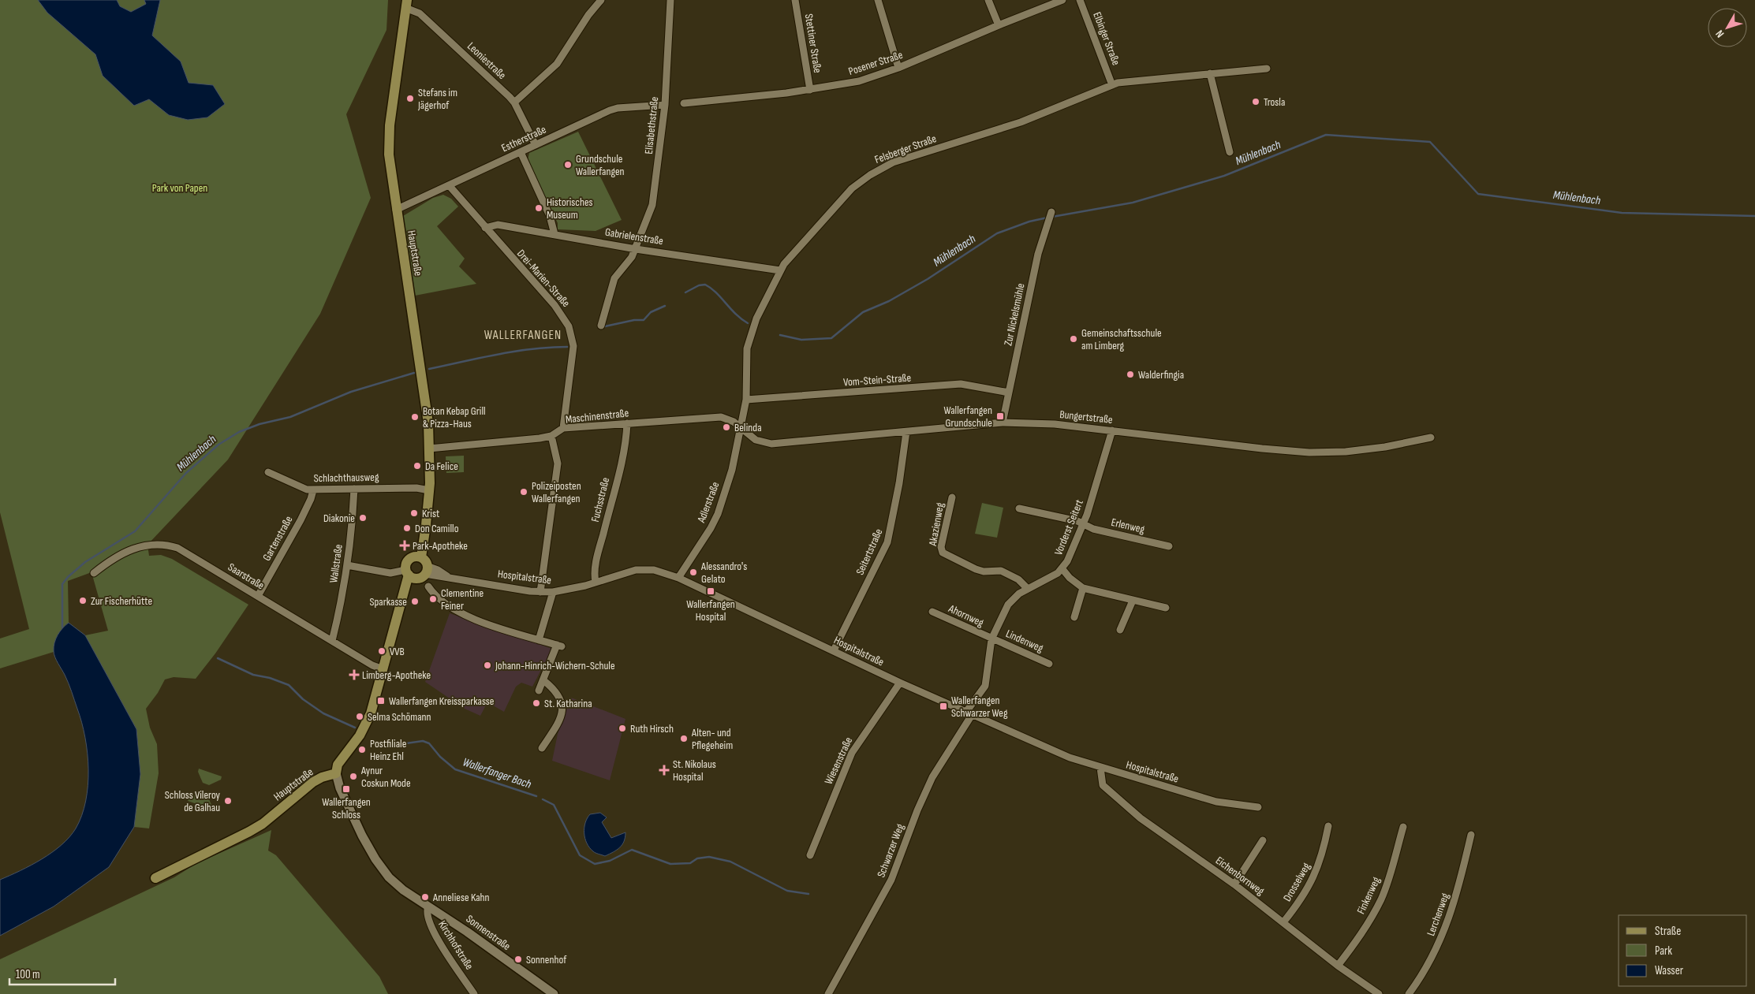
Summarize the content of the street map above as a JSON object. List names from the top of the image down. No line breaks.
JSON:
{"streets":{"main road":["Hauptstraße"],"street":["Elbinger Straße","Stettiner Straße","Leoniestraße","Posener Straße","Elisabethstraße","Estherstraße","Felsberger Straße","Gabrielenstraße","Drei-Marien-Straße","Zur Nickelsmühle","Vom-Stein-Straße","Maschinenstraße","Bungertstraße","Schlachthausweg","Fuchsstraße","Adlerstraße","Akazienweg","Erlenweg","Vorderst Seitert","Gartenstraße","Seitertstraße","Wallstraße","Saarstraße","Hospitalstraße","Ahornweg","Lindenweg","Wiesenstraße","Schwarzer Weg","Eichenbornweg","Drosselweg","Finkenweg","Lerchenweg","Sonnenstraße","Kirchhofstraße"]},"crossings":[["Elbinger Straße","Felsberger Straße"],["Stettiner Straße","Posener Straße"],["Leoniestraße","Estherstraße"],["Leoniestraße","Hauptstraße"],["Elisabethstraße","Estherstraße"],["Elisabethstraße","Gabrielenstraße"],["Estherstraße","Hauptstraße"],["Estherstraße","Drei-Marien-Straße"],["Felsberger Straße","Gabrielenstraße"],["Felsberger Straße","Vom-Stein-Straße"],["Felsberger Straße","Maschinenstraße"],["Felsberger Straße","Bungertstraße"],["Felsberger Straße","Adlerstraße"],["Gabrielenstraße","Drei-Marien-Straße"],["Hauptstraße","Maschinenstraße"],["Hauptstraße","Schlachthausweg"],["Hauptstraße","Sonnenstraße"],["Drei-Marien-Straße","Maschinenstraße"],["Zur Nickelsmühle","Vom-Stein-Straße"],["Zur Nickelsmühle","Bungertstraße"],["Maschinenstraße","Bungertstraße"],["Maschinenstraße","Fuchsstraße"],["Maschinenstraße","Adlerstraße"],["Bungertstraße","Adlerstraße"],["Bungertstraße","Vorderst Seitert"],["Bungertstraße","Seitertstraße"],["Schlachthausweg","Gartenstraße"],["Schlachthausweg","Wallstraße"],["Fuchsstraße","Hospitalstraße"],["Adlerstraße","Hospitalstraße"],["Akazienweg","Vorderst Seitert"],["Erlenweg","Vorderst Seitert"],["Vorderst Seitert","Hospitalstraße"],["Vorderst Seitert","Ahornweg"],["Vorderst Seitert","Lindenweg"],["Vorderst Seitert","Schwarzer Weg"],["Gartenstraße","Saarstraße"],["Seitertstraße","Hospitalstraße"],["Wallstraße","Saarstraße"],["Hospitalstraße","Wiesenstraße"],["Hospitalstraße","Schwarzer Weg"],["Hospitalstraße","Eichenbornweg"],["Ahornweg","Lindenweg"],["Eichenbornweg","Drosselweg"],["Eichenbornweg","Finkenweg"],["Sonnenstraße","Kirchhofstraße"]],"districts":["WALLERFANGEN"],"water":["Mühlenbach","Wallerfanger Bach"],"parks":["Park von Papen"],"places":{"other":["Stefans im Jägerhof","Trosla","Grundschule Wallerfangen","Historisches Museum","Gemeinschaftsschule am Limberg","Walderfingia","Botan Kebap Grill & Pizza-Haus","Belinda","Da Felice","Polizeiposten Wallerfangen","Krist","Diakonie","Don Camillo","Alessandro's Gelato","Clementine Feiner","Zur Fischerhütte","Sparkasse","VVB","Johann-Hinrich-Wichern-Schule","St. Katharina","Selma Schömann","Ruth Hirsch","Alten- und Pflegeheim","Postfiliale Heinz Ehl","Aynur Coskun Mode","Schloss Vileroy de Galhau","Anneliese Kahn","Sonnenhof"],"transit":["Wallerfangen Grundschule","Wallerfangen Hospital","Wallerfangen Kreissparkasse","Wallerfangen Schwarzer Weg","Wallerfangen Schloss"],"health":["Park-Apotheke","Limberg-Apotheke","St. Nikolaus Hospital"]},"legend":["Straße","Park","Wasser"],"scale_bar":"100 m","north":"bottom left"}
